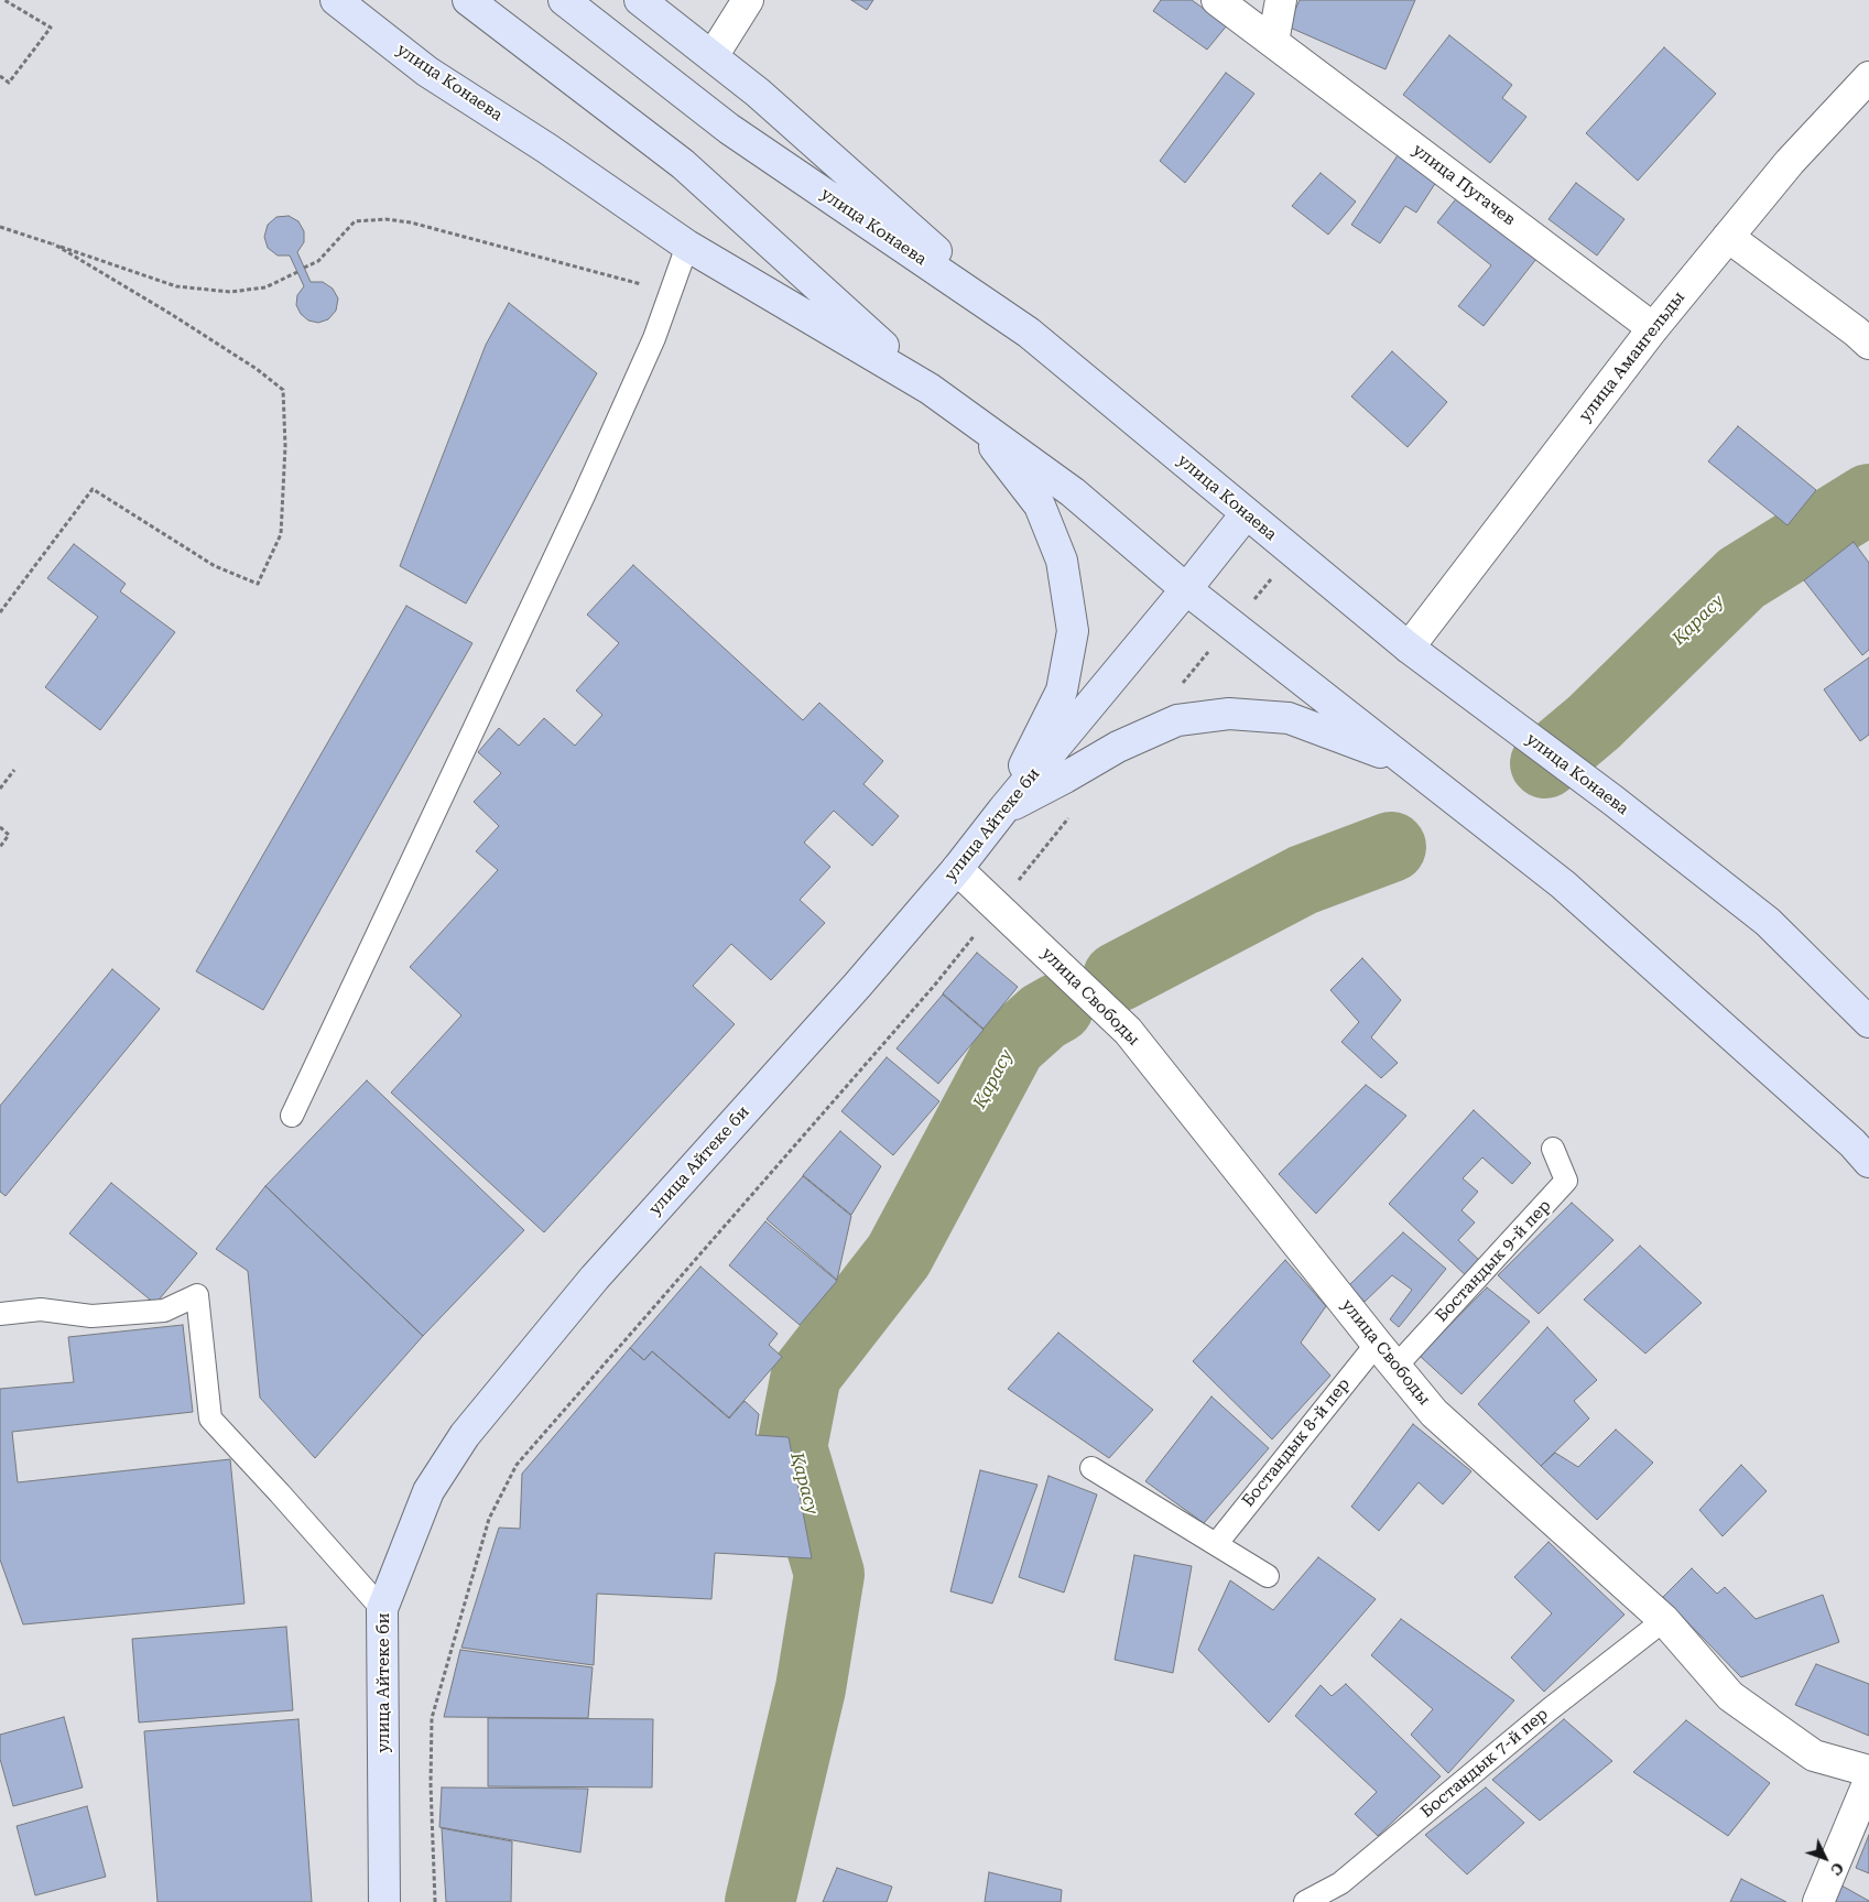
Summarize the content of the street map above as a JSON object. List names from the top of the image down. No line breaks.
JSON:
{"streets":{"main road":["улица Конаева","улица Айтеке би"],"street":["улица Пугачев","улица Амангельды","улица Свободы"],"lane":["Бостандык 9-й пер","Бостандык 8-й пер","Бостандык 7-й пер"]},"crossings":[["улица Конаева","улица Амангельды"],["улица Конаева","улица Айтеке би"],["улица Пугачев","улица Амангельды"],["улица Айтеке би","улица Свободы"],["улица Свободы","Бостандык 9-й пер"],["улица Свободы","Бостандык 8-й пер"],["улица Свободы","Бостандык 7-й пер"]],"water":["Қарасу"],"north":"bottom right"}
